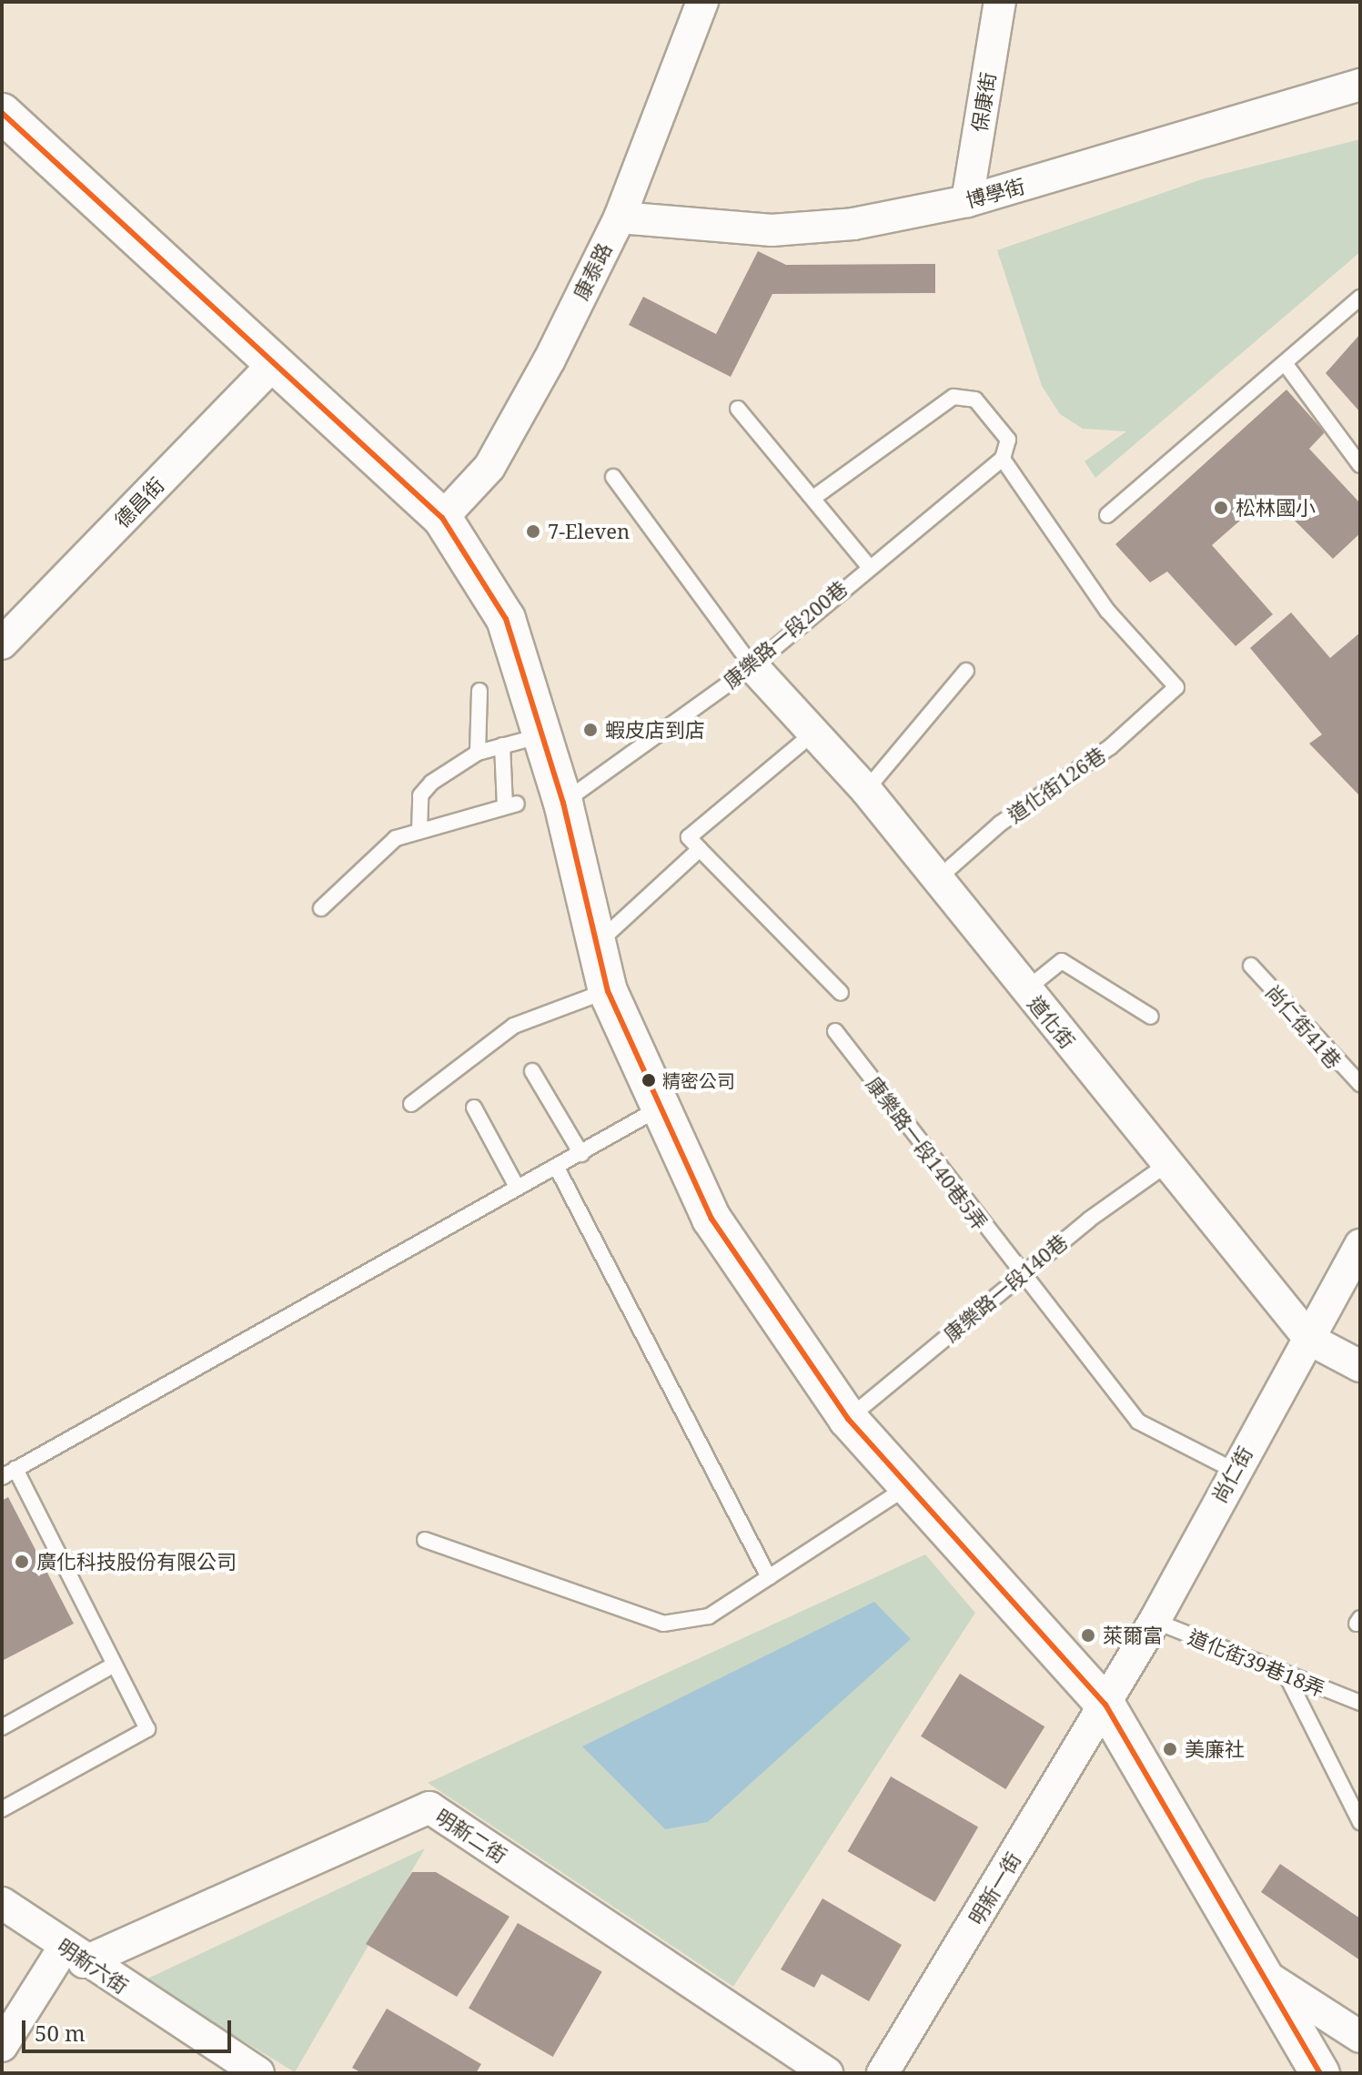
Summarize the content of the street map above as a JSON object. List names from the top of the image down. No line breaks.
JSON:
{"streets":{"street":["保康街","博學街","康泰路","德昌街","道化街","尚仁街","明新二街","明新一街","明新六街"],"lane":["康樂路一段200巷","道化街126巷","尚仁街41巷","康樂路一段140巷5弄","康樂路一段140巷","道化街39巷18弄"]},"crossings":[["保康街","博學街"],["博學街","康泰路"],["康樂路一段200巷","道化街126巷"],["康樂路一段200巷","道化街"],["道化街126巷","道化街"],["道化街","康樂路一段140巷"],["道化街","尚仁街"],["康樂路一段140巷5弄","康樂路一段140巷"],["康樂路一段140巷5弄","尚仁街"],["尚仁街","道化街39巷18弄"],["尚仁街","明新一街"],["明新二街","明新六街"]],"places":["松林國小","7-Eleven","蝦皮店到店","精密公司","廣化科技股份有限公司","萊爾富","美廉社"],"scale_bar":"50 m"}
